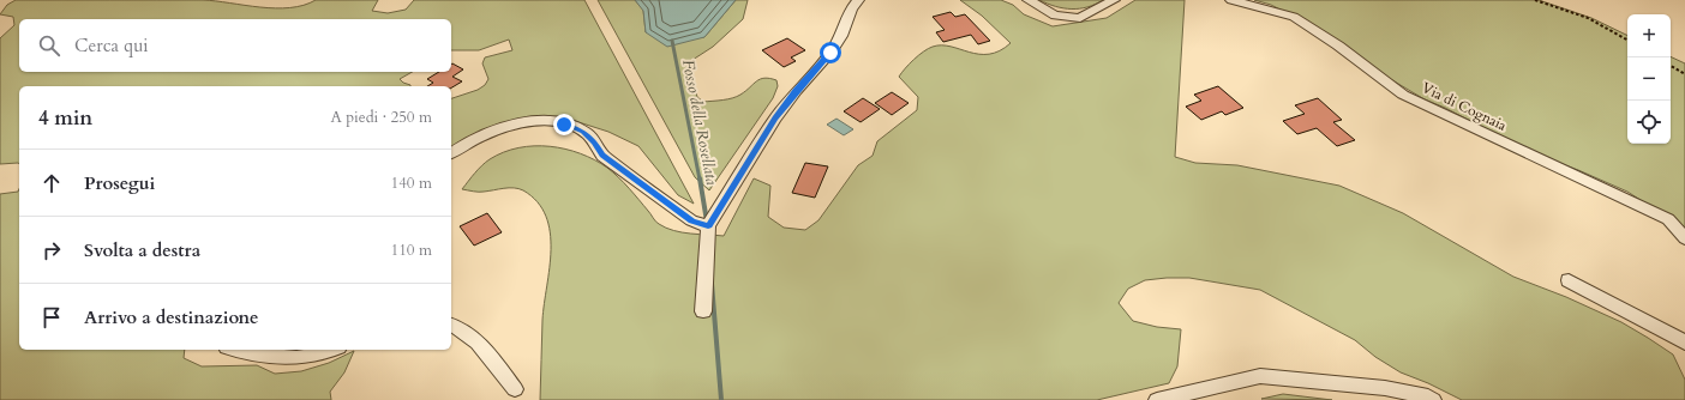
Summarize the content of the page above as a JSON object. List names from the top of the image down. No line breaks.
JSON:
{"streets":{"street":["Via di Cognaia"]},"water":["Fosso della Rosellata"],"page":{"map_buttons":["+","−"],"search":"Cerca qui","heading":["4 min","A piedi · 250 m"],"list":[["Prosegui","140 m"],["Svolta a destra","110 m"],"Arrivo a destinazione"]}}
